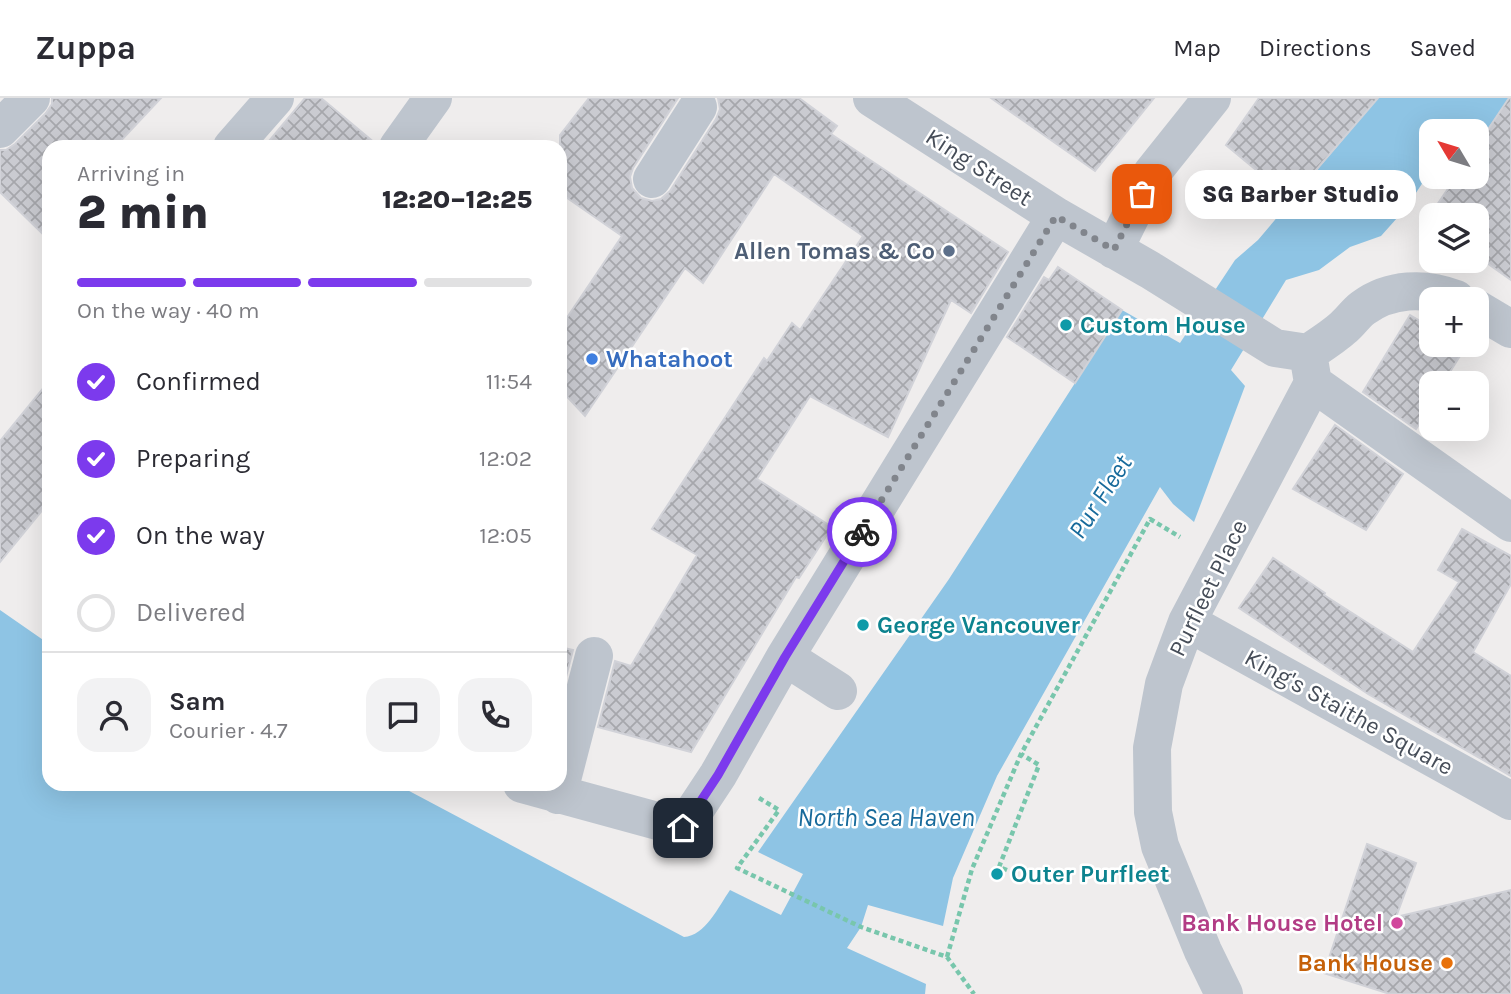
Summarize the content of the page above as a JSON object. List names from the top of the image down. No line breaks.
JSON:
{"streets":{"street":["King Street","Purfleet Place","King's Staithe Square"]},"crossings":[["King Street","Purfleet Place"],["Purfleet Place","King's Staithe Square"]],"water":["Pur Fleet","North Sea Haven"],"places":["SG Barber Studio","Allen Tomas & Co","Custom House","Whatahoot","George Vancouver","Outer Purfleet","Bank House Hotel","Bank House"],"north":"top left","page":{"header":"Zuppa","nav":["Map","Directions","Saved"],"map_buttons":["+","−"],"heading":["2 min","Arriving in","12:20–12:25"],"panel":["Sam","Courier · 4.7"],"bubble":"SG Barber Studio","bar":"On the way · 40 m","list":[["Confirmed","11:54"],["Preparing","12:02"],["On the way","12:05"],"Delivered"]}}
